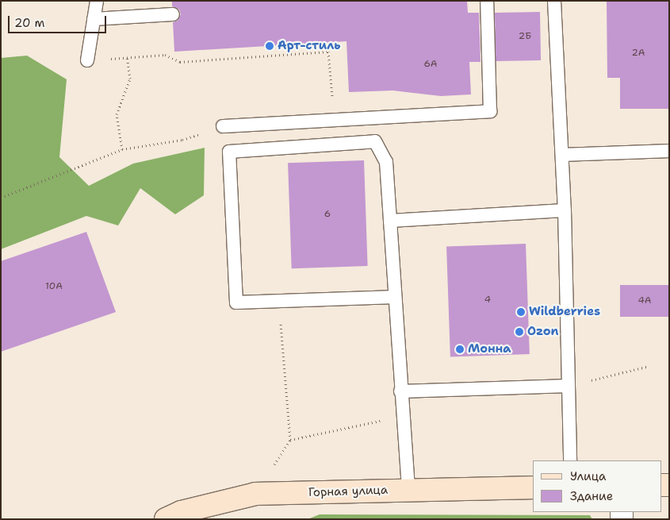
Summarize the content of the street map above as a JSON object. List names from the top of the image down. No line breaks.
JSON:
{"streets":{"main road":["Горная улица"]},"places":["Арт-стиль","Wildberries","Ozon","Монна"],"house_numbers":["2Б","2А","6А","6","10А","4","4А"],"legend":["Улица","Здание"],"scale_bar":"20 m"}
